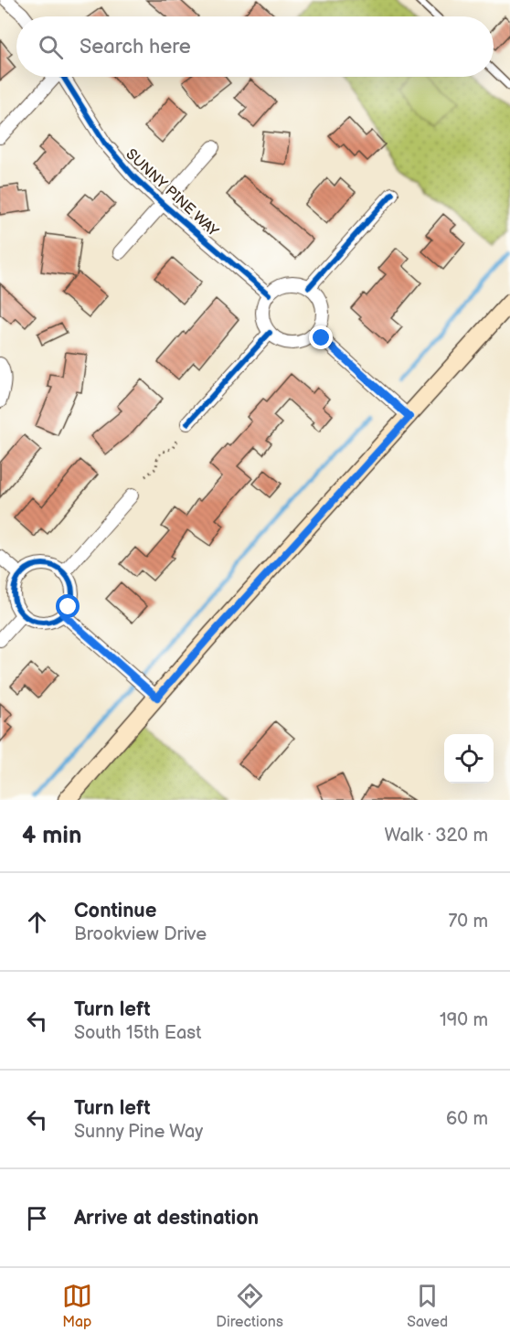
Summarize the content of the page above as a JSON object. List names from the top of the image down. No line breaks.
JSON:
{"streets":{"street":["SUNNY PINE WAY"]},"page":{"search":"Search here","heading":["4 min","Walk · 320 m"],"list":[["Continue","Brookview Drive","70 m"],["Turn left","South 15th East","190 m"],["Turn left","Sunny Pine Way","60 m"],"Arrive at destination"],"nav":["Map","Directions","Saved"]}}
